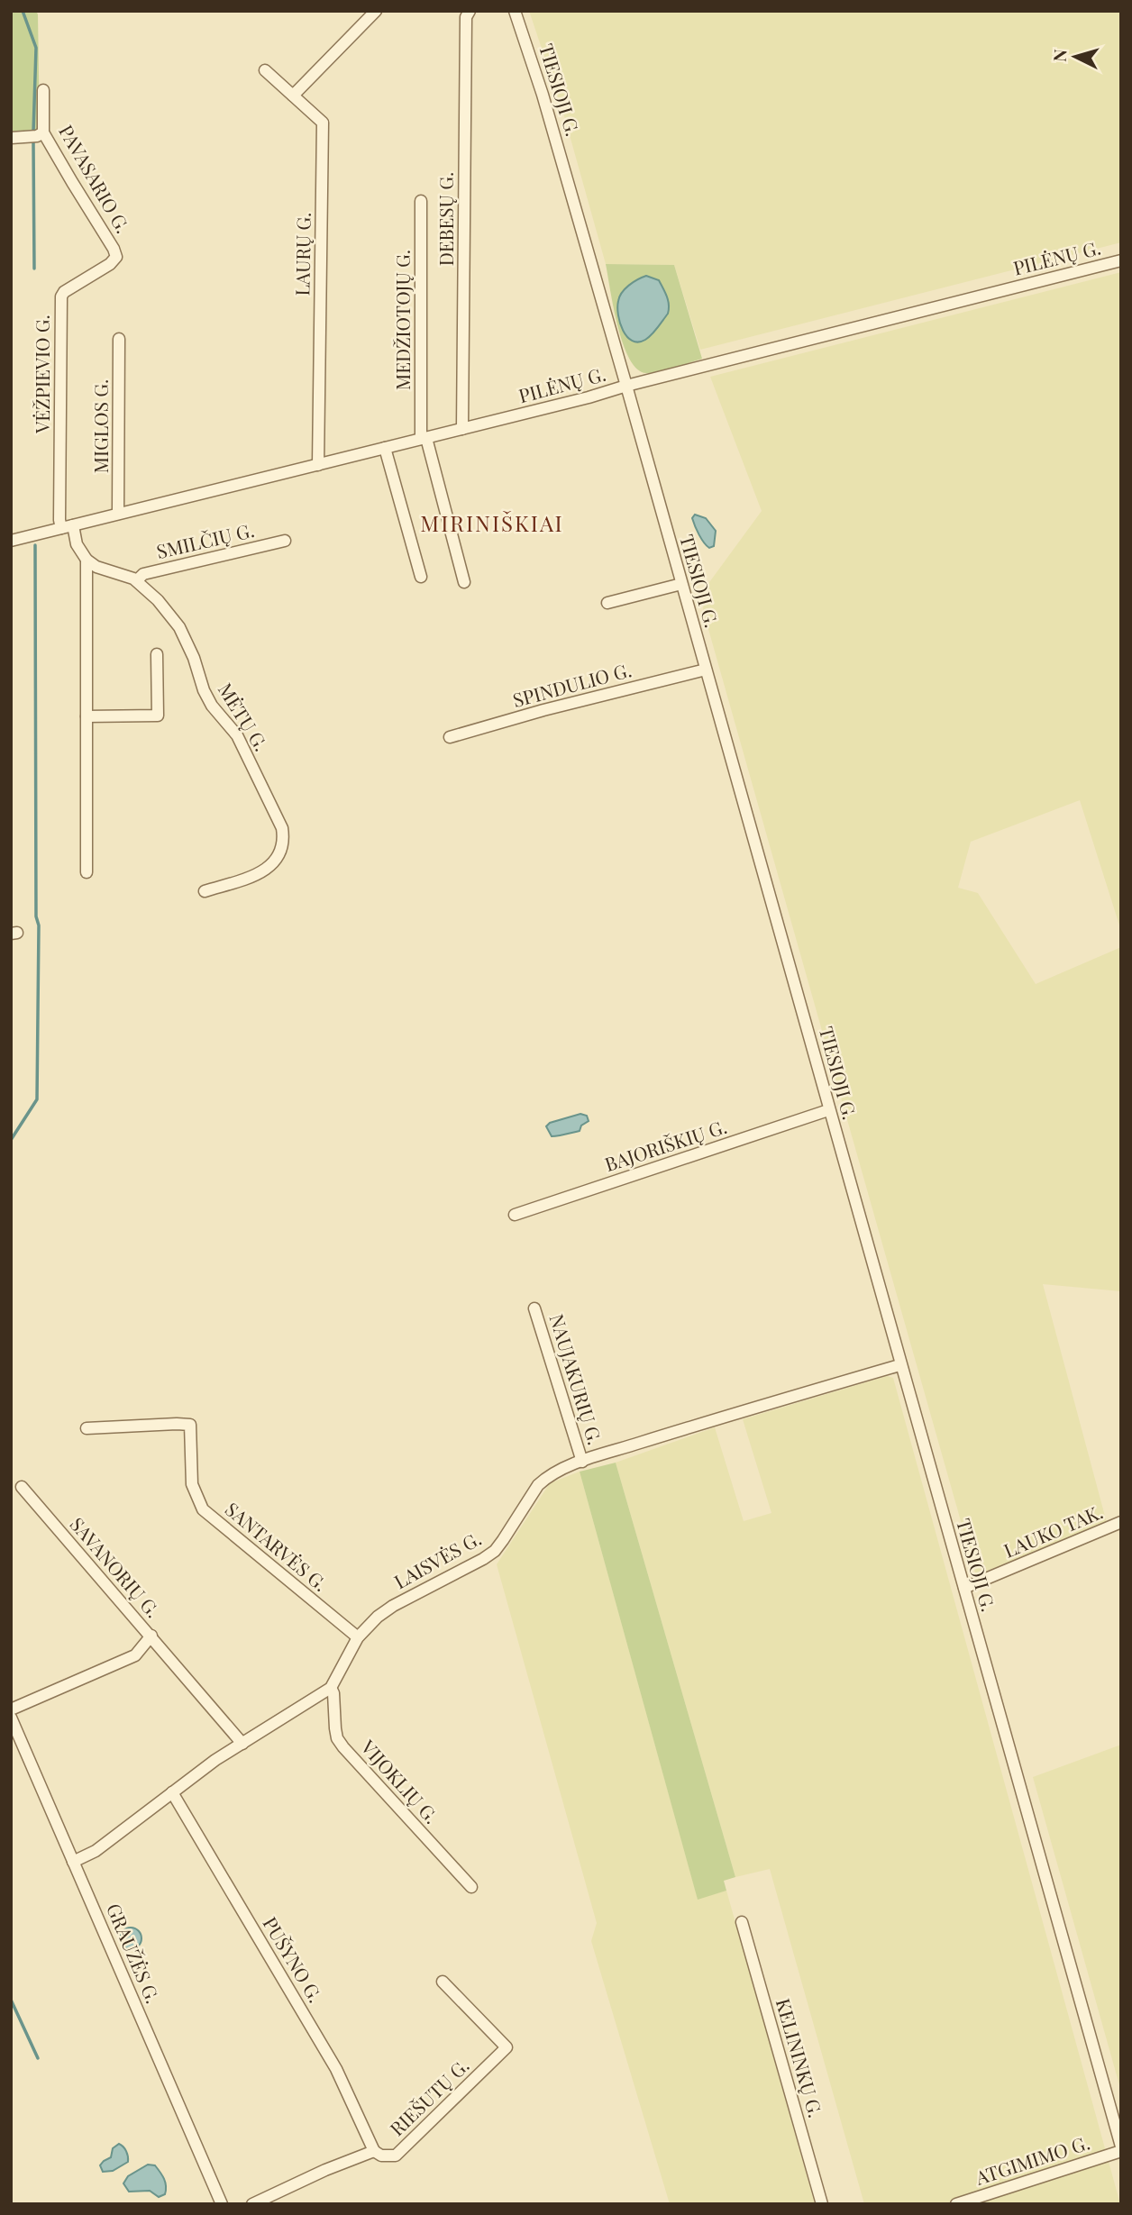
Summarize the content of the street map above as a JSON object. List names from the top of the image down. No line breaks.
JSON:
{"streets":{"street":["TIESIOJI G.","PAVASARIO G.","DEBESŲ G.","LAURŲ G.","PILĖNŲ G.","MEDŽIOTOJŲ G.","VĖŽPIEVIO G.","MIGLOS G.","SMILČIŲ G.","SPINDULIO G.","MĖTŲ G.","BAJORIŠKIŲ G.","NAUJAKURIŲ G.","LAUKO TAK.","SANTARVĖS G.","LAISVĖS G.","SAVANORIŲ G.","VIJOKLIŲ G.","GRAUŽĖS G.","PUŠYNO G.","KELININKŲ G.","RIEŠUTŲ G.","ATGIMIMO G."]},"crossings":[["TIESIOJI G.","PILĖNŲ G."],["TIESIOJI G.","SPINDULIO G."],["TIESIOJI G.","BAJORIŠKIŲ G."],["TIESIOJI G.","LAUKO TAK."],["TIESIOJI G.","LAISVĖS G."],["PAVASARIO G.","VĖŽPIEVIO G."],["DEBESŲ G.","PILĖNŲ G."],["LAURŲ G.","PILĖNŲ G."],["PILĖNŲ G.","MEDŽIOTOJŲ G."],["PILĖNŲ G.","VĖŽPIEVIO G."],["PILĖNŲ G.","MIGLOS G."],["SMILČIŲ G.","MĖTŲ G."],["NAUJAKURIŲ G.","LAISVĖS G."],["SANTARVĖS G.","LAISVĖS G."],["LAISVĖS G.","VIJOKLIŲ G."],["LAISVĖS G.","GRAUŽĖS G."],["LAISVĖS G.","PUŠYNO G."],["PUŠYNO G.","RIEŠUTŲ G."]],"districts":["MIRINIŠKIAI"],"north":"left"}
